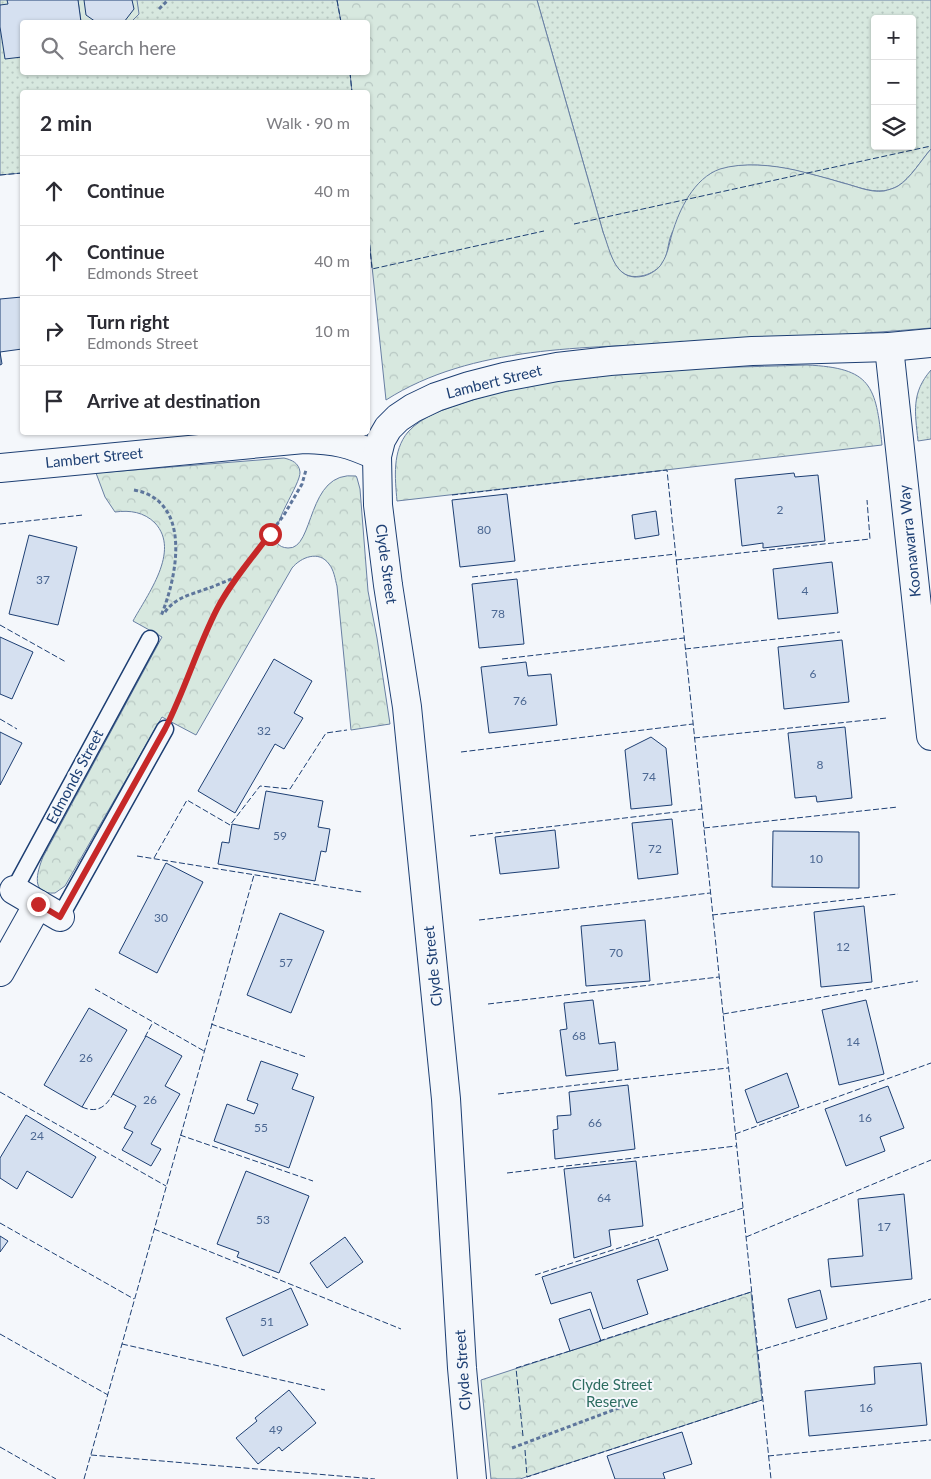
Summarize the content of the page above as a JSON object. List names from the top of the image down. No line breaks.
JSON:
{"streets":{"street":["Lambert Street","Koonawarra Way","Clyde Street","Edmonds Street"]},"crossings":[["Lambert Street","Koonawarra Way"],["Lambert Street","Clyde Street"]],"parks":["Clyde Street Reserve"],"house_numbers":["2","80","37","4","78","6","76","32","8","74","59","72","10","30","12","70","57","68","14","26","26","16","66","55","24","64","53","17","51","16","49"],"page":{"map_buttons":["+","−"],"search":"Search here","heading":["2 min","Walk · 90 m"],"list":[["Continue","40 m"],["Continue","Edmonds Street","40 m"],["Turn right","Edmonds Street","10 m"],"Arrive at destination"]}}
